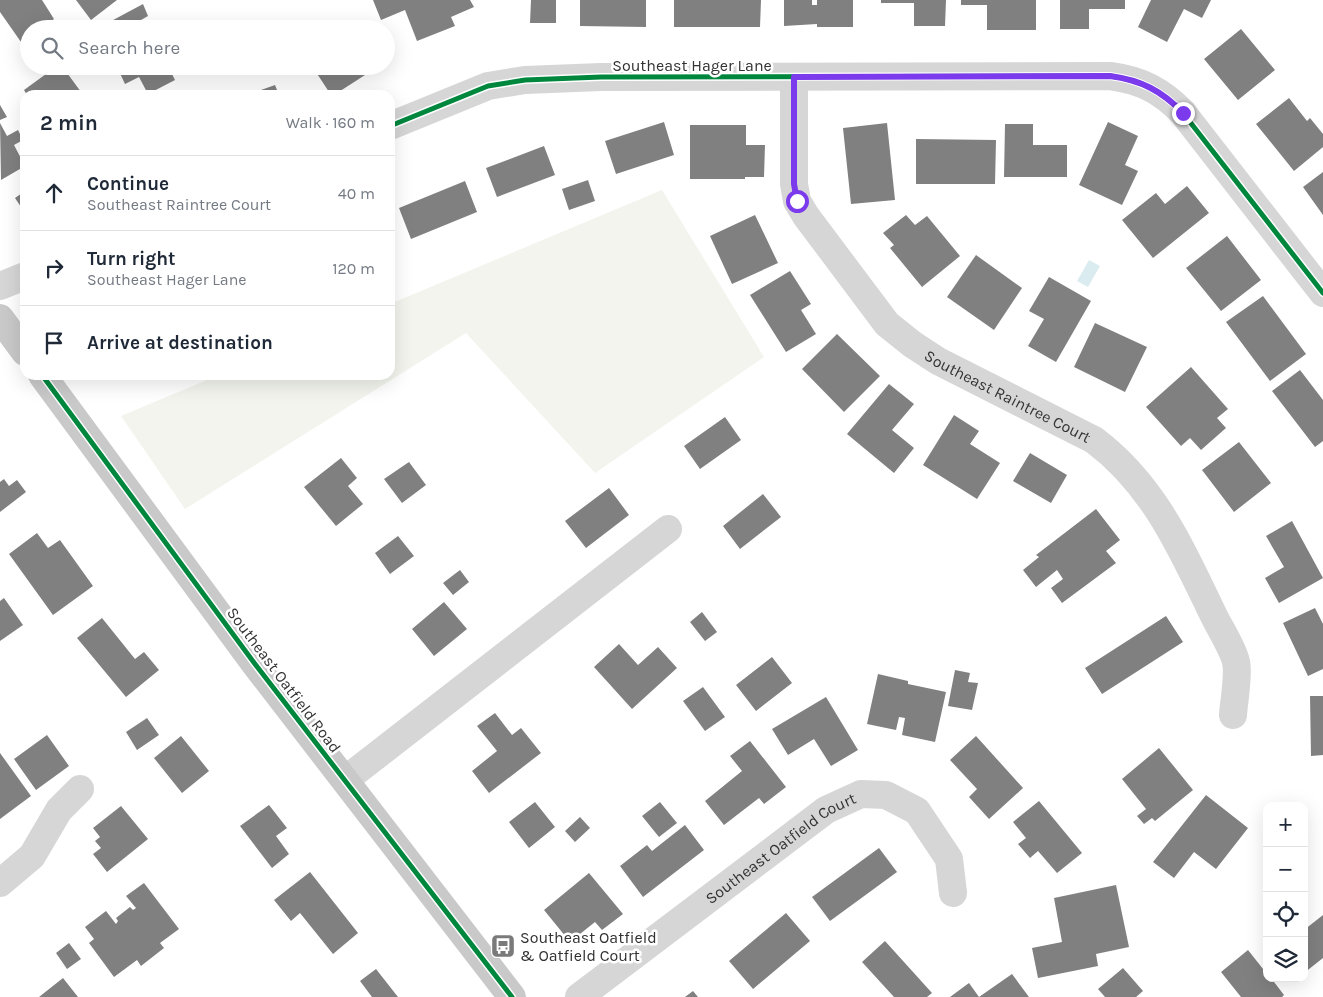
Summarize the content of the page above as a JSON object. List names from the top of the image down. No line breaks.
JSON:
{"streets":{"main road":["Southeast Oatfield Road"],"street":["Southeast Hager Lane","Southeast Raintree Court","Southeast Oatfield Court"]},"crossings":[["Southeast Hager Lane","Southeast Raintree Court"]],"places":{"bus stop":["Southeast Oatfield & Oatfield Court"]},"page":{"search":"Search here","heading":["2 min","Walk · 160 m"],"list":[["Continue","Southeast Raintree Court","40 m"],["Turn right","Southeast Hager Lane","120 m"],"Arrive at destination"],"map_buttons":["+","−"]}}
